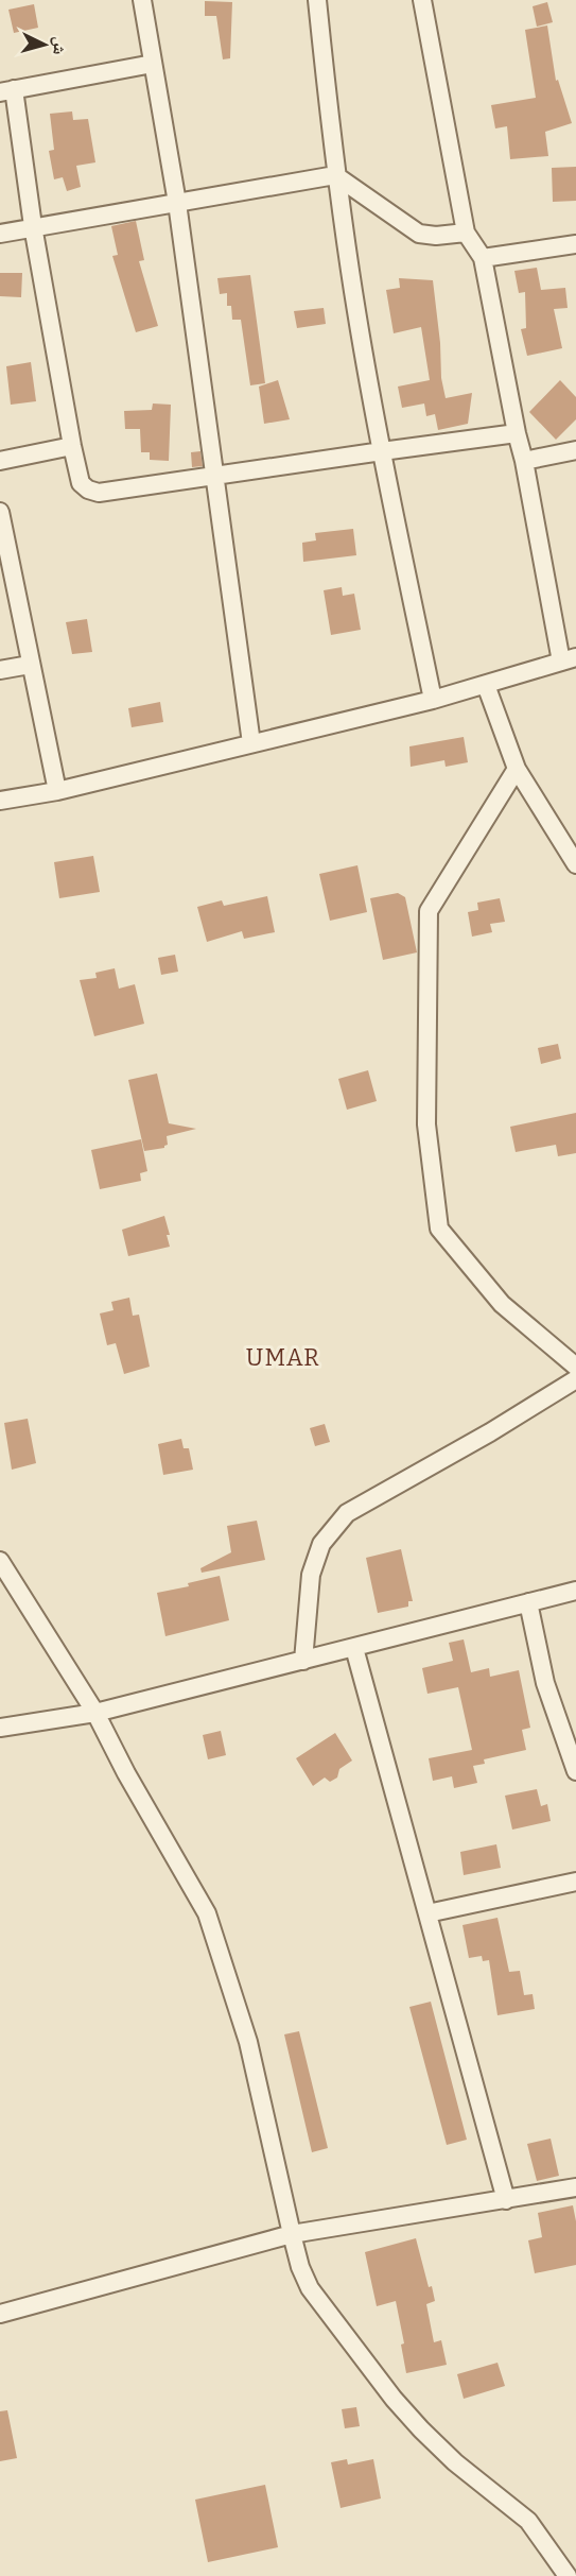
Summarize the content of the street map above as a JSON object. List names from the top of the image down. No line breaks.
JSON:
{"districts":["UMAR"],"north":"right"}
